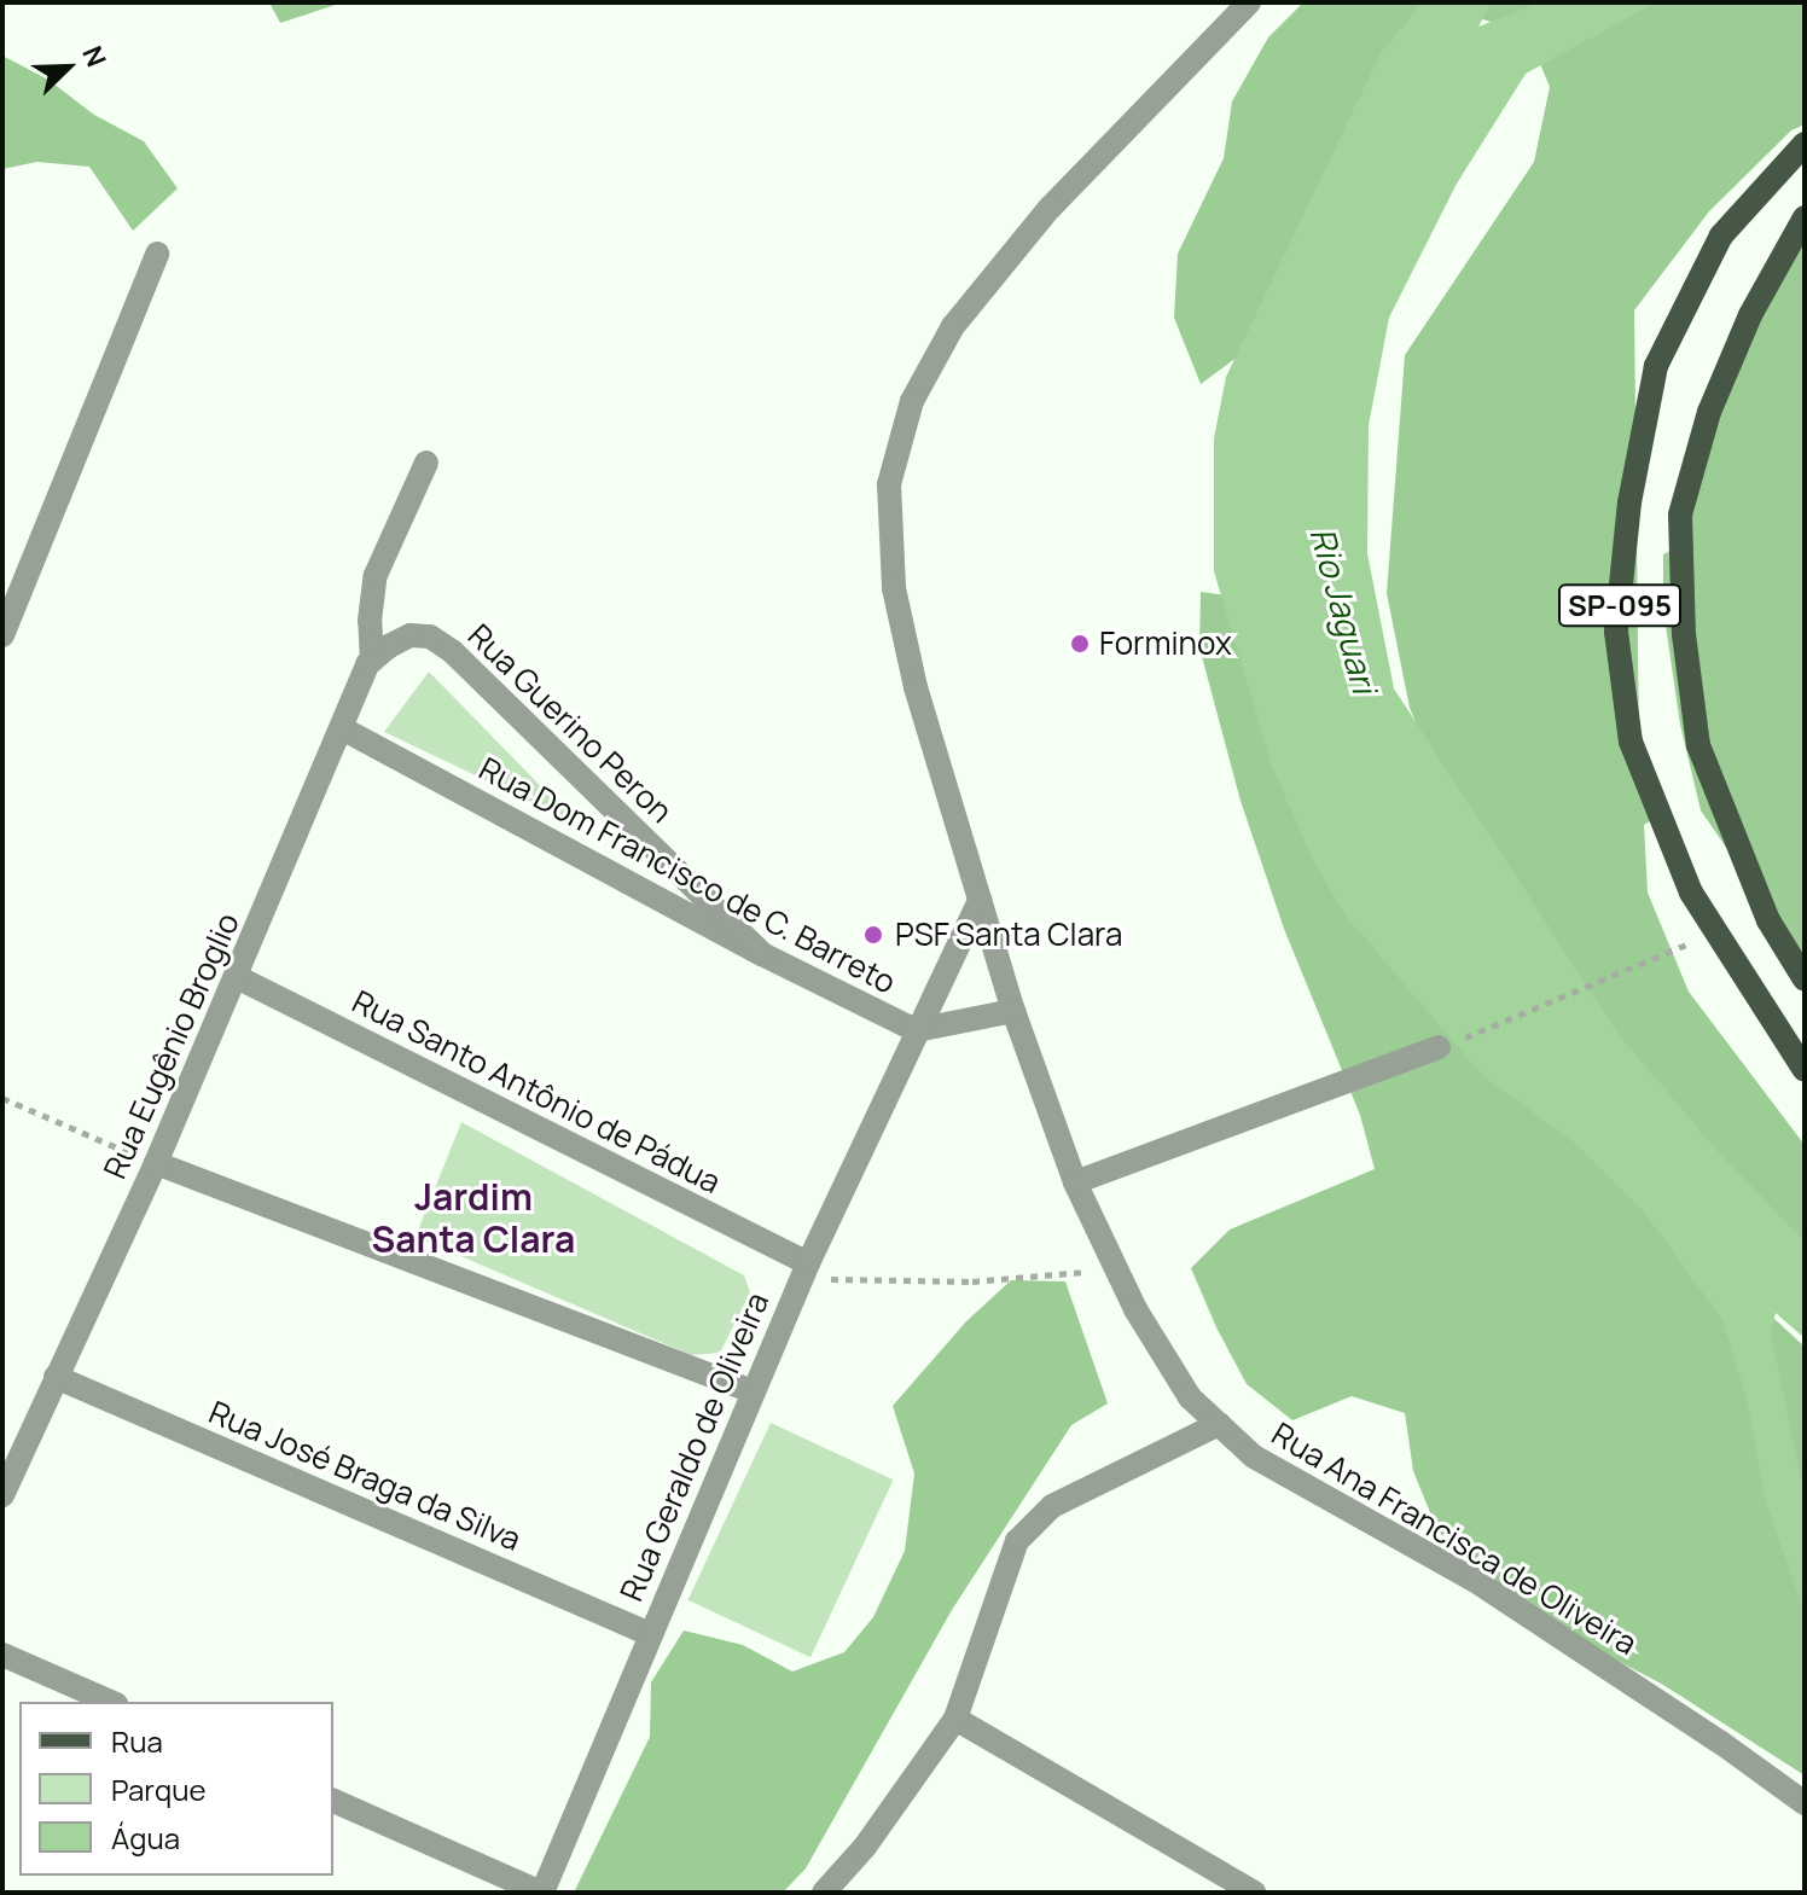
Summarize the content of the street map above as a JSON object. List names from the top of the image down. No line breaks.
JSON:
{"streets":{"main road":["SP-095"],"street":["Rua Guerino Peron","Rua Dom Francisco de C. Barreto","Rua Eugênio Broglio","Rua Santo Antônio de Pádua","Rua Geraldo de Oliveira","Rua José Braga da Silva","Rua Ana Francisca de Oliveira"]},"crossings":[["Rua Guerino Peron","Rua Dom Francisco de C. Barreto"],["Rua Guerino Peron","Rua Eugênio Broglio"],["Rua Dom Francisco de C. Barreto","Rua Eugênio Broglio"],["Rua Dom Francisco de C. Barreto","Rua Geraldo de Oliveira"],["Rua Dom Francisco de C. Barreto","Rua Ana Francisca de Oliveira"],["Rua Eugênio Broglio","Rua Santo Antônio de Pádua"],["Rua Eugênio Broglio","Rua José Braga da Silva"],["Rua Santo Antônio de Pádua","Rua Geraldo de Oliveira"],["Rua Geraldo de Oliveira","Rua José Braga da Silva"],["Rua Geraldo de Oliveira","Rua Ana Francisca de Oliveira"]],"districts":["Jardim Santa Clara"],"water":["Rio Jaguari"],"places":["Forminox","PSF Santa Clara"],"legend":["Rua","Parque","Água"],"north":"top right"}
